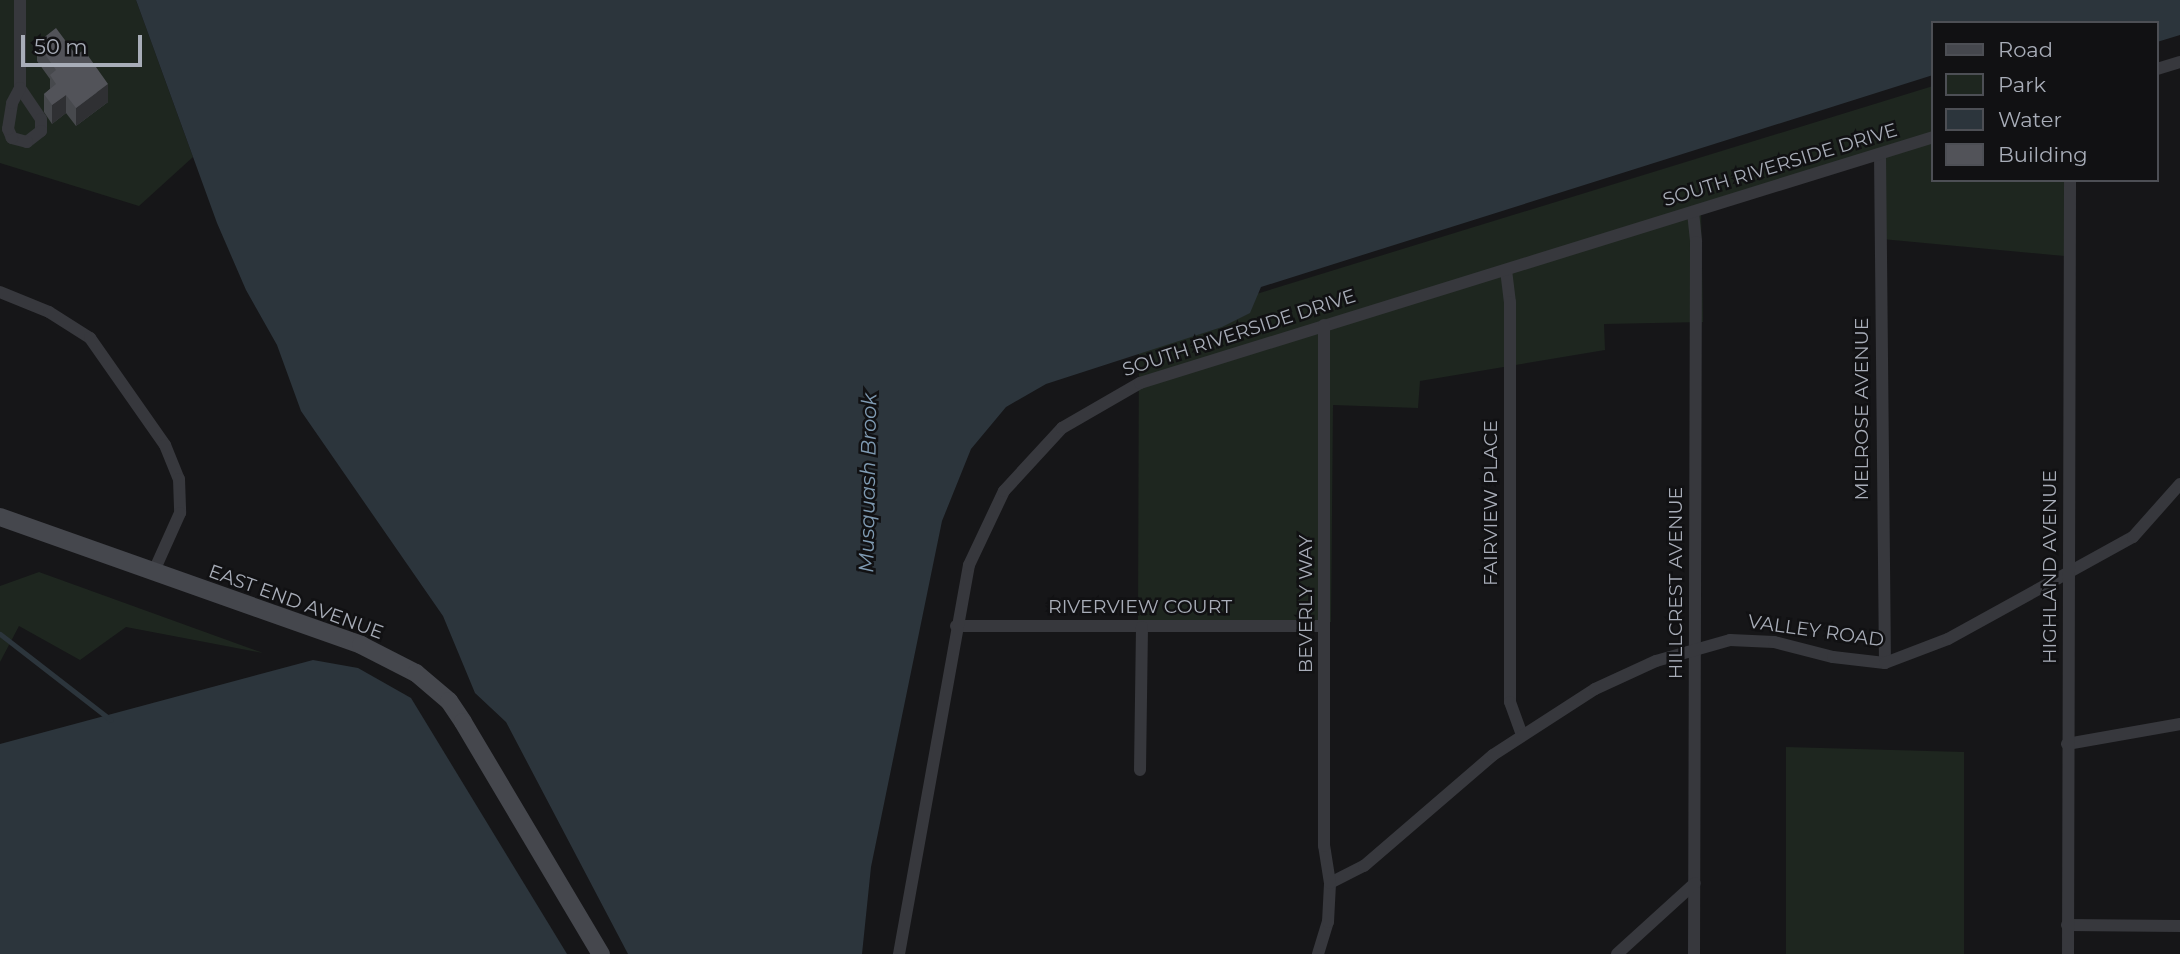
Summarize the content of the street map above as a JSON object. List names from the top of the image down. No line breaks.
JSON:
{"streets":{"street":["SOUTH RIVERSIDE DRIVE","MELROSE AVENUE","FAIRVIEW PLACE","HIGHLAND AVENUE","HILLCREST AVENUE","EAST END AVENUE","BEVERLY WAY","RIVERVIEW COURT","VALLEY ROAD"]},"crossings":[["SOUTH RIVERSIDE DRIVE","MELROSE AVENUE"],["SOUTH RIVERSIDE DRIVE","FAIRVIEW PLACE"],["SOUTH RIVERSIDE DRIVE","HILLCREST AVENUE"],["SOUTH RIVERSIDE DRIVE","BEVERLY WAY"],["SOUTH RIVERSIDE DRIVE","RIVERVIEW COURT"],["MELROSE AVENUE","VALLEY ROAD"],["FAIRVIEW PLACE","VALLEY ROAD"],["HIGHLAND AVENUE","VALLEY ROAD"],["HILLCREST AVENUE","VALLEY ROAD"],["BEVERLY WAY","RIVERVIEW COURT"],["BEVERLY WAY","VALLEY ROAD"]],"water":["Musquash Brook"],"legend":["Road","Park","Water","Building"],"scale_bar":"50 m"}
